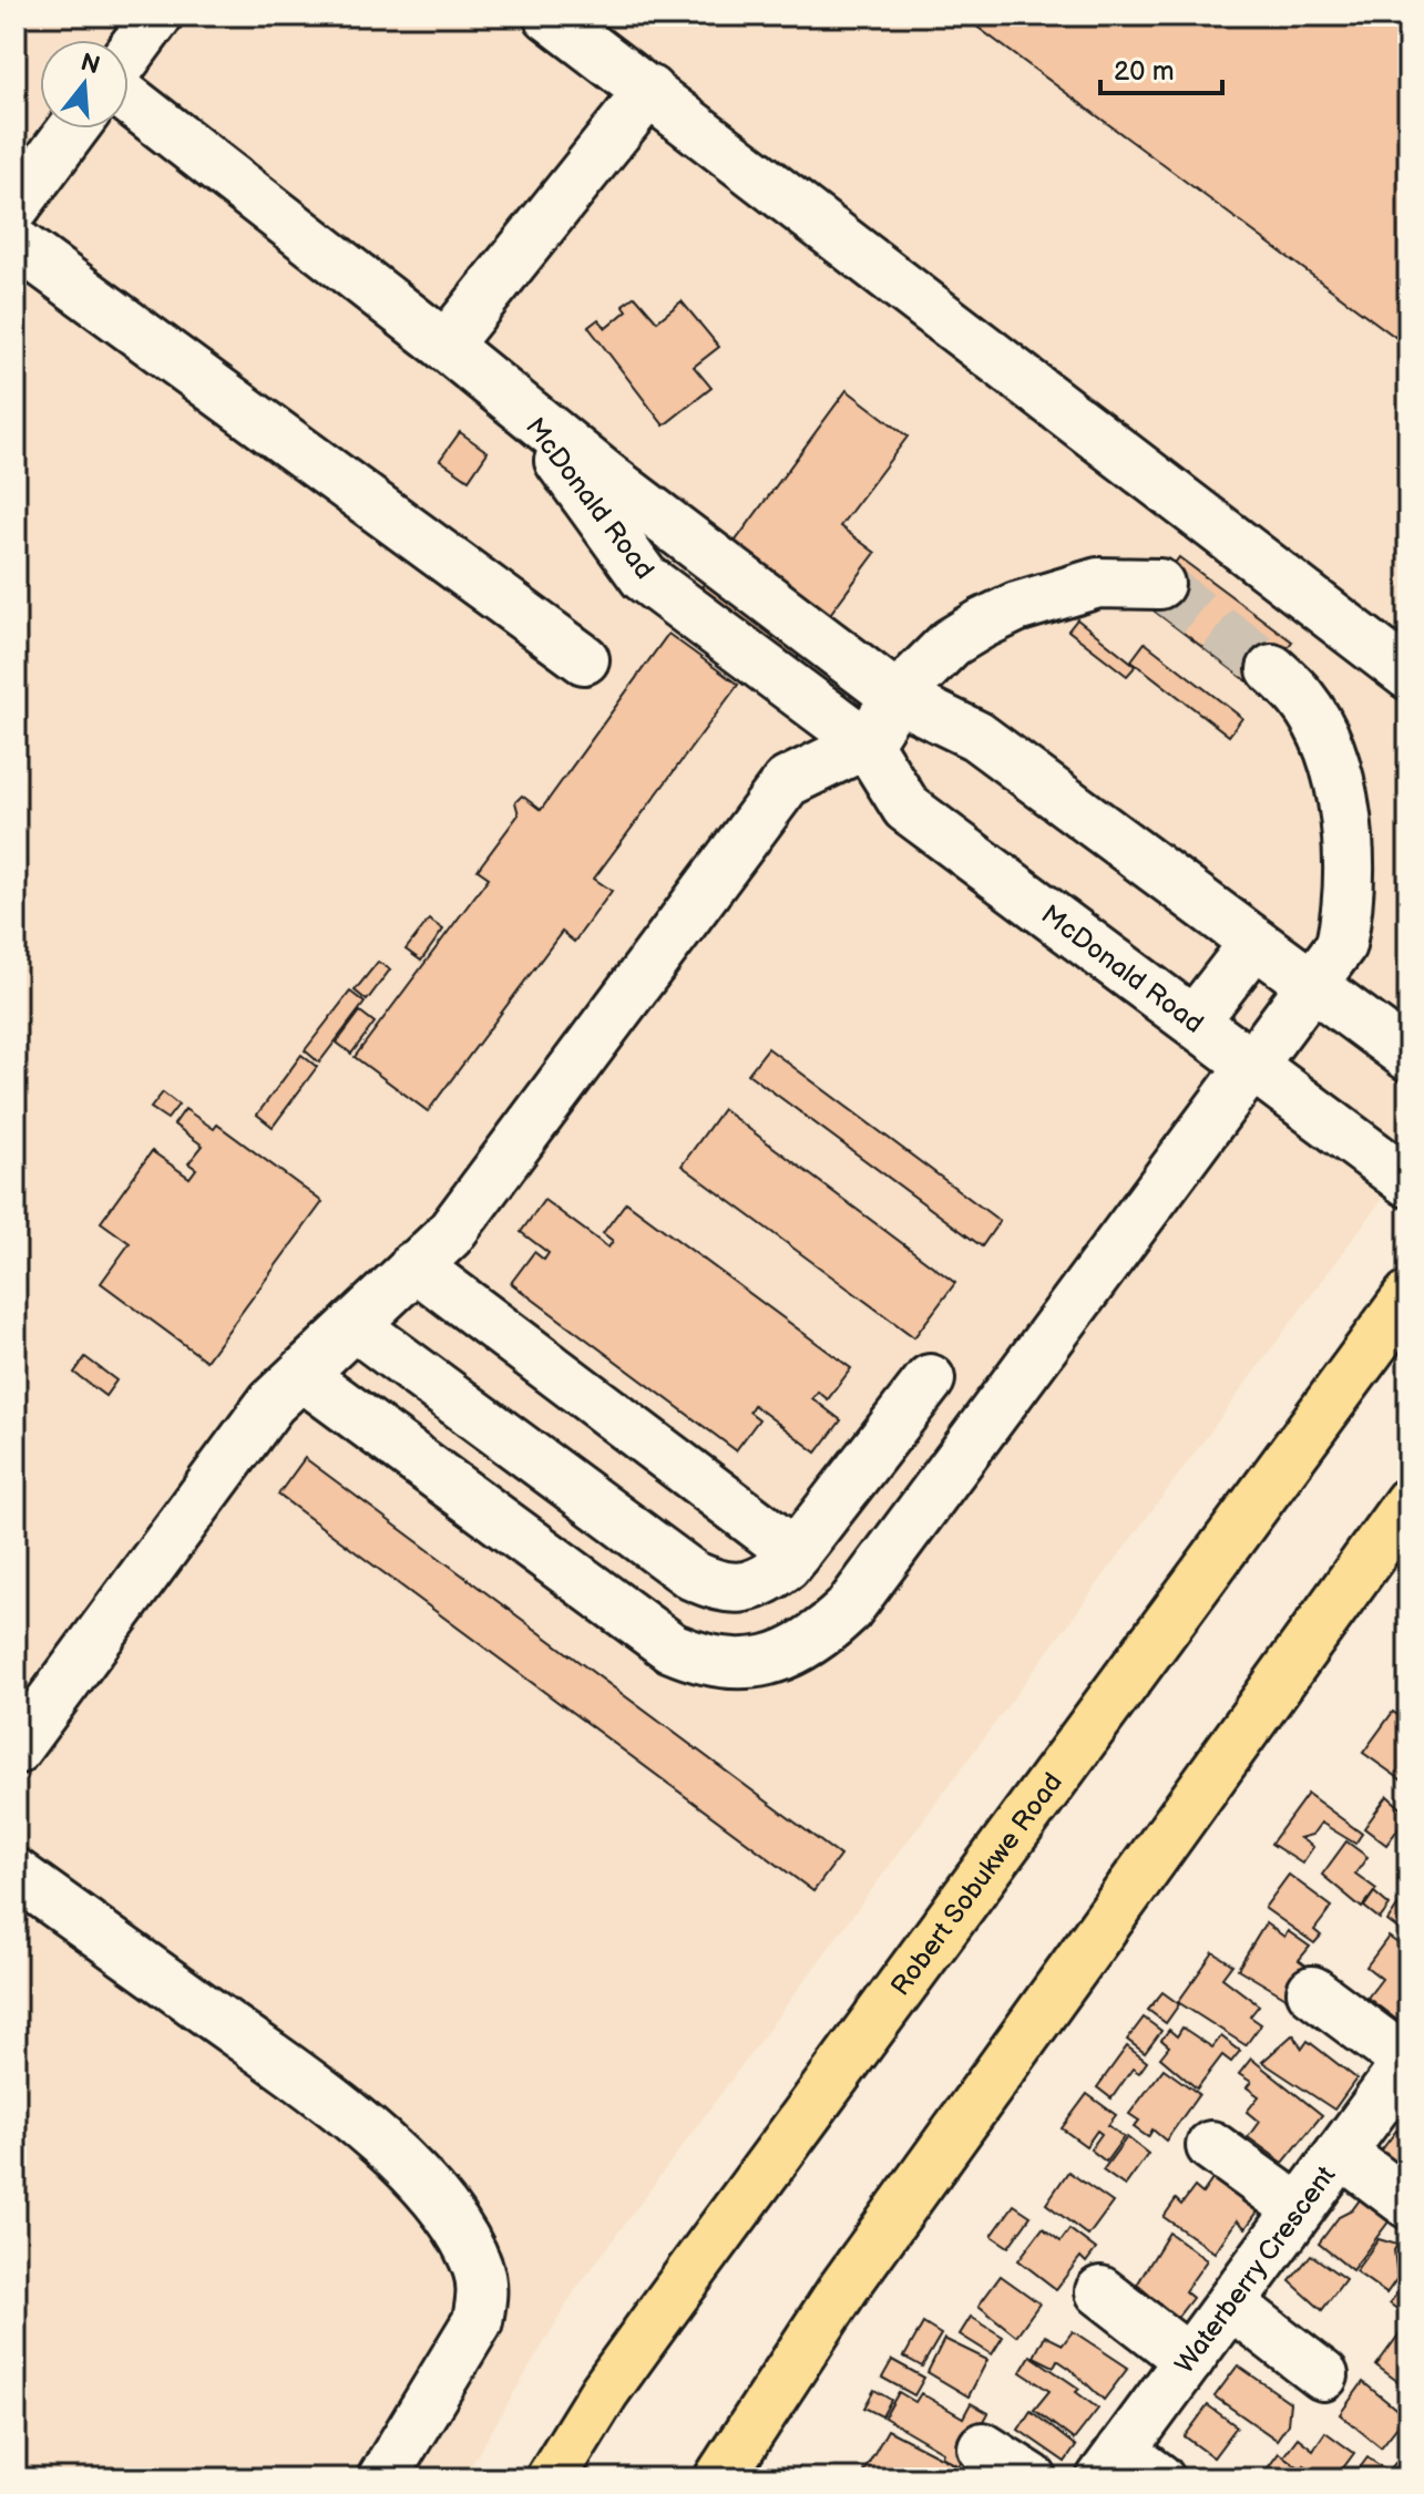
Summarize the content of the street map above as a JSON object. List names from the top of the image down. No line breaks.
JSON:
{"streets":{"main road":["Robert Sobukwe Road"],"street":["McDonald Road","Waterberry Crescent"]},"scale_bar":"20 m","north":"top"}
